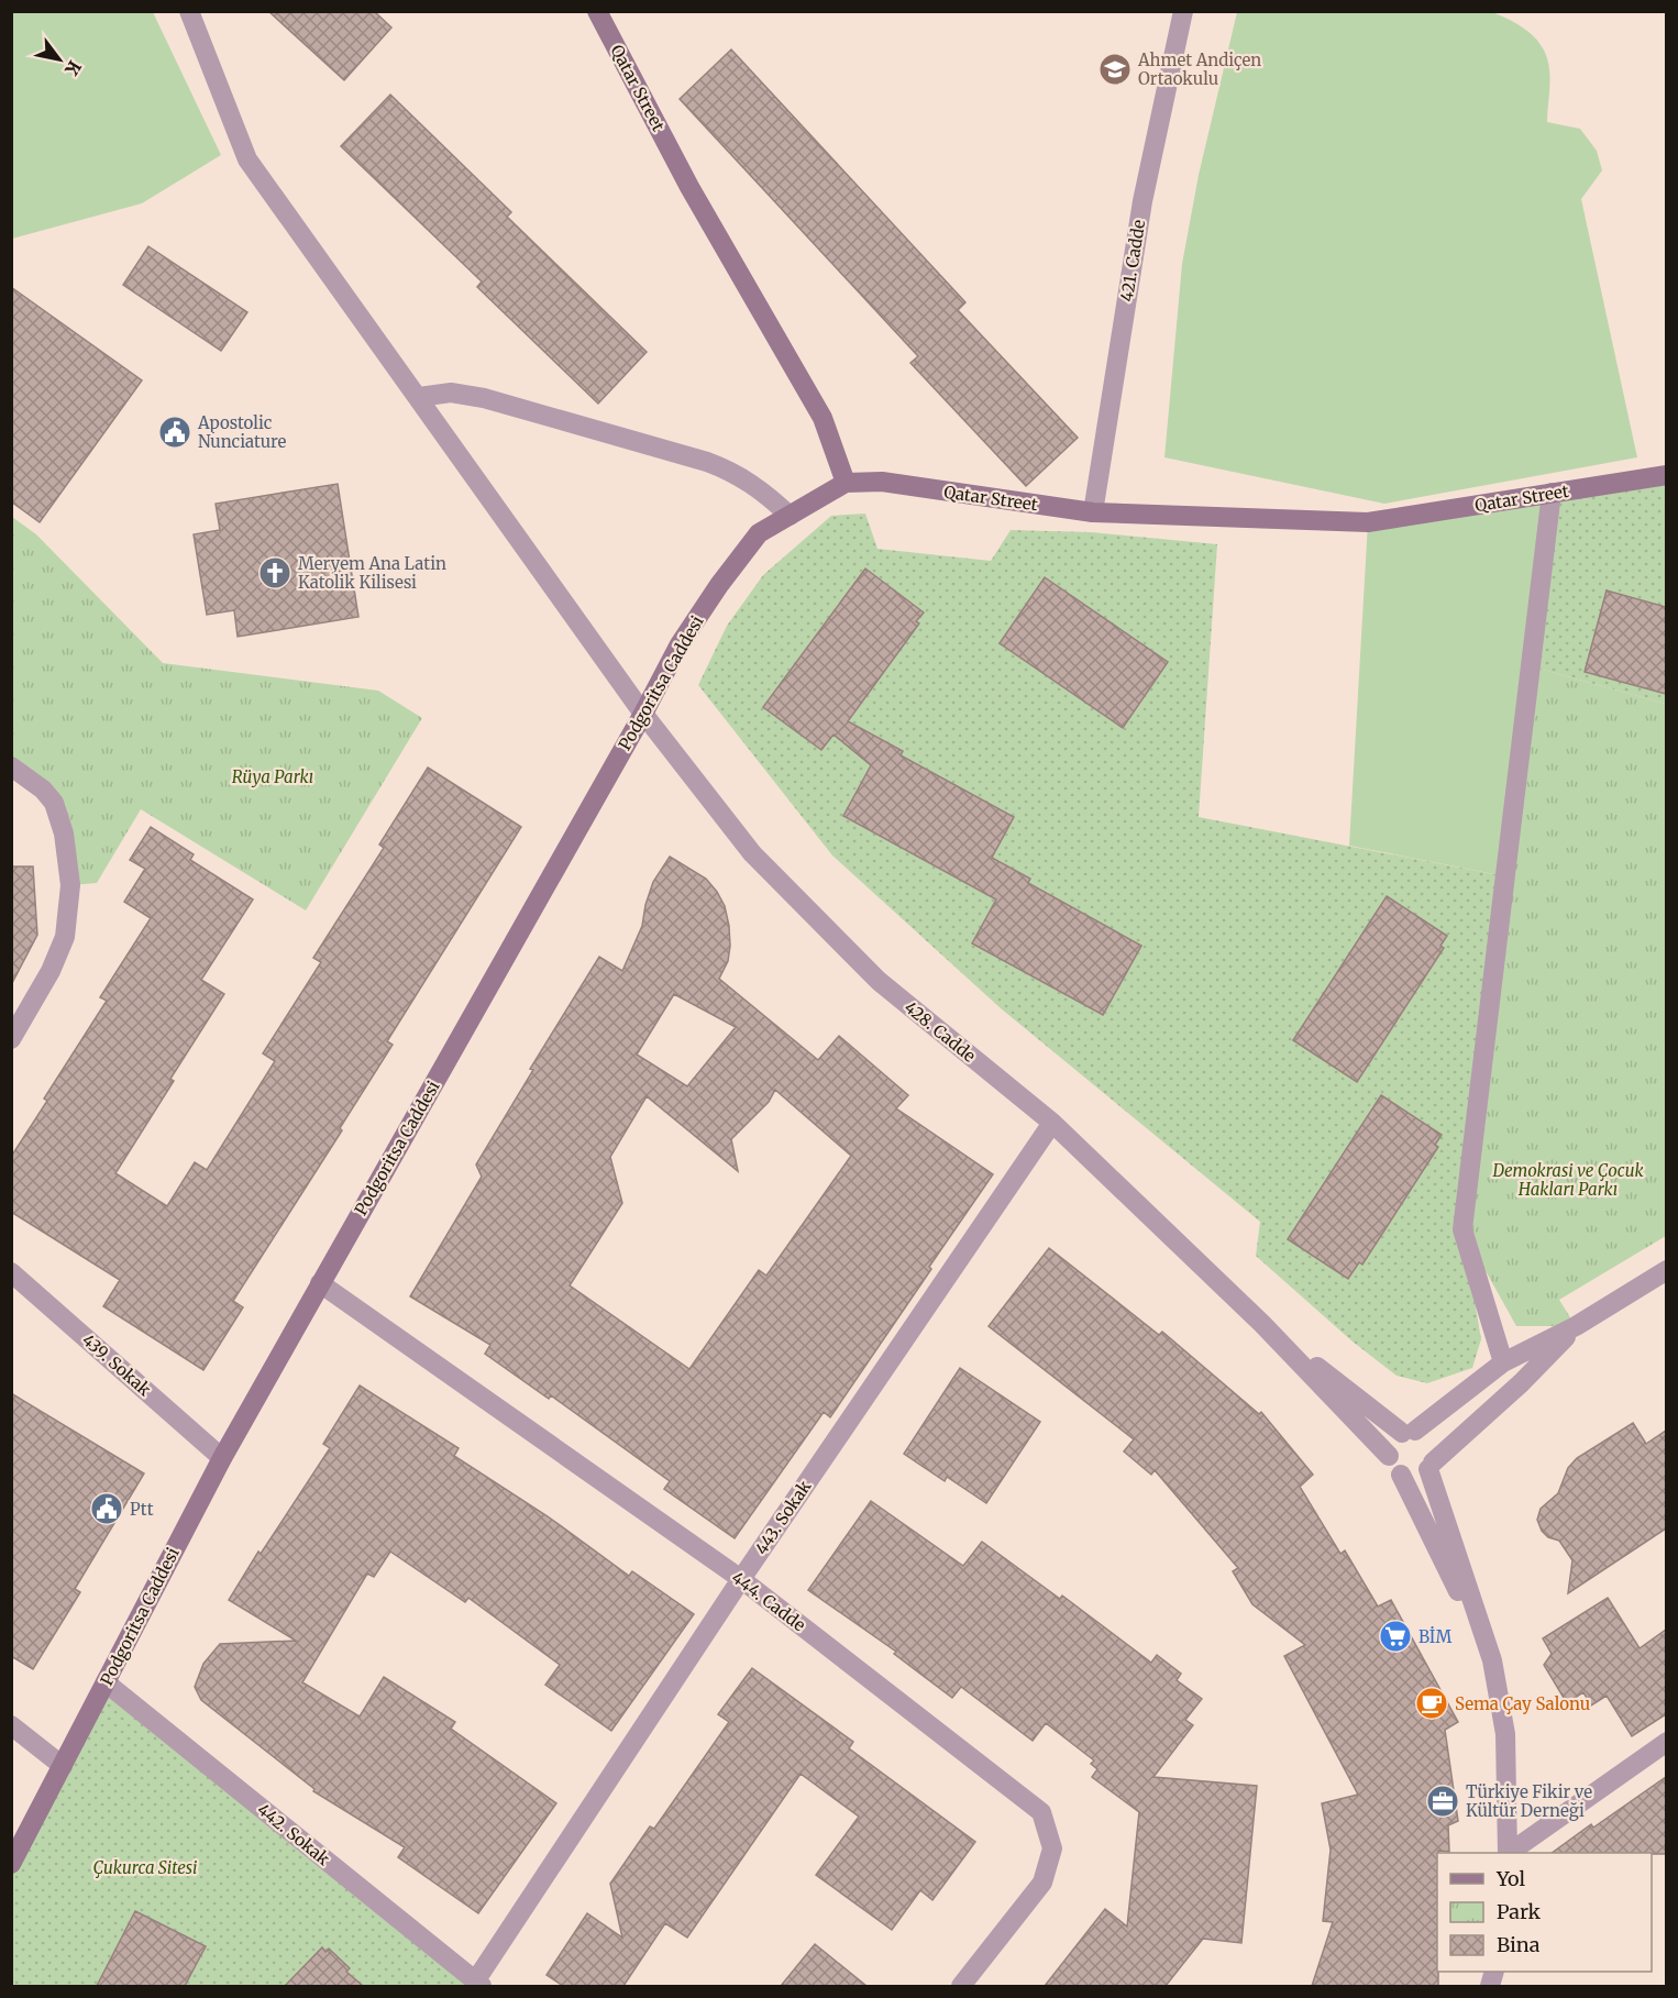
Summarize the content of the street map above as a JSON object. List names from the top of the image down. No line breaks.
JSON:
{"streets":{"main road":["Qatar Street","Podgoritsa Caddesi"],"street":["421. Cadde","428. Cadde","439. Sokak","443. Sokak","444. Cadde","442. Sokak"]},"crossings":[["Qatar Street","421. Cadde"],["Qatar Street","Podgoritsa Caddesi"],["Podgoritsa Caddesi","428. Cadde"],["Podgoritsa Caddesi","439. Sokak"],["Podgoritsa Caddesi","444. Cadde"],["Podgoritsa Caddesi","442. Sokak"],["428. Cadde","443. Sokak"],["443. Sokak","444. Cadde"],["443. Sokak","442. Sokak"]],"parks":["Rüya Parkı","Demokrasi ve Çocuk Hakları Parkı","Çukurca Sitesi"],"places":{"school or university":["Ahmet Andiçen Ortaokulu"],"public building":["Apostolic Nunciature","Ptt"],"church":["Meryem Ana Latin Katolik Kilisesi"],"supermarket":["BİM"],"cafe":["Sema Çay Salonu"],"office":["Türkiye Fikir ve Kültür Derneği"]},"legend":["Yol","Park","Bina"],"north":"bottom right"}
